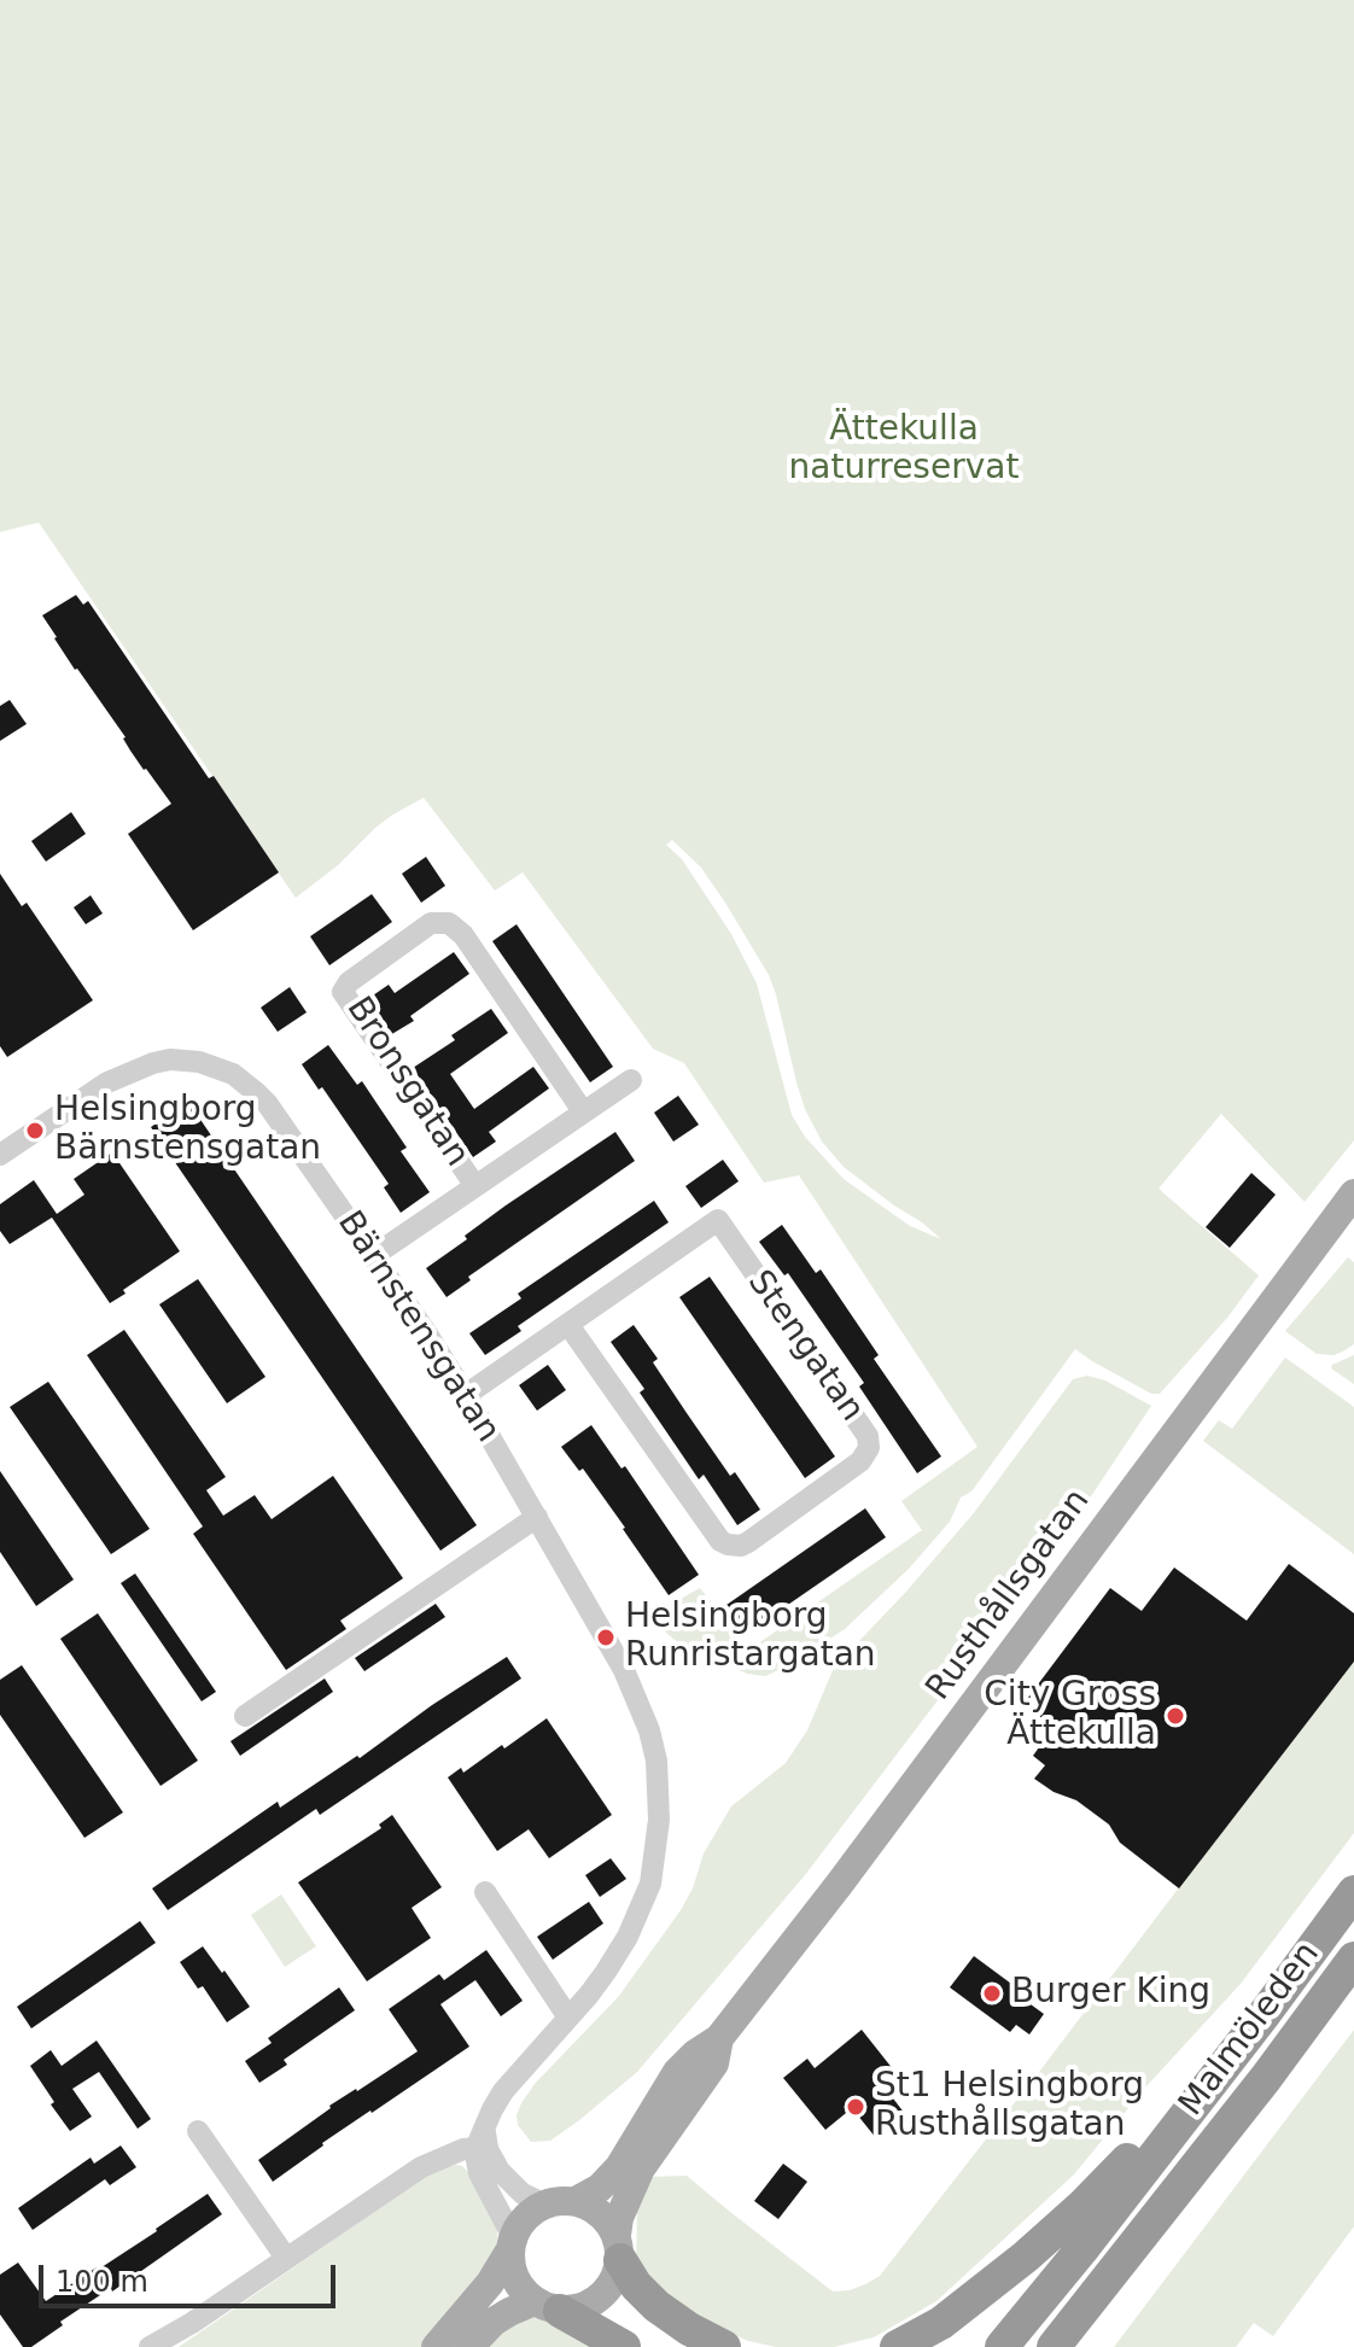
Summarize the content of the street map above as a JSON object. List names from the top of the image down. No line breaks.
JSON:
{"streets":{"highway":["Malmöleden"],"main road":["Rusthållsgatan"],"street":["Bronsgatan","Bärnstensgatan","Stengatan"]},"crossings":[["Bronsgatan","Bärnstensgatan"],["Bärnstensgatan","Stengatan"]],"parks":["Ättekulla naturreservat"],"places":["Helsingborg Bärnstensgatan","Helsingborg Runristargatan","City Gross Ättekulla","Burger King","St1 Helsingborg Rusthållsgatan"],"scale_bar":"100 m"}
